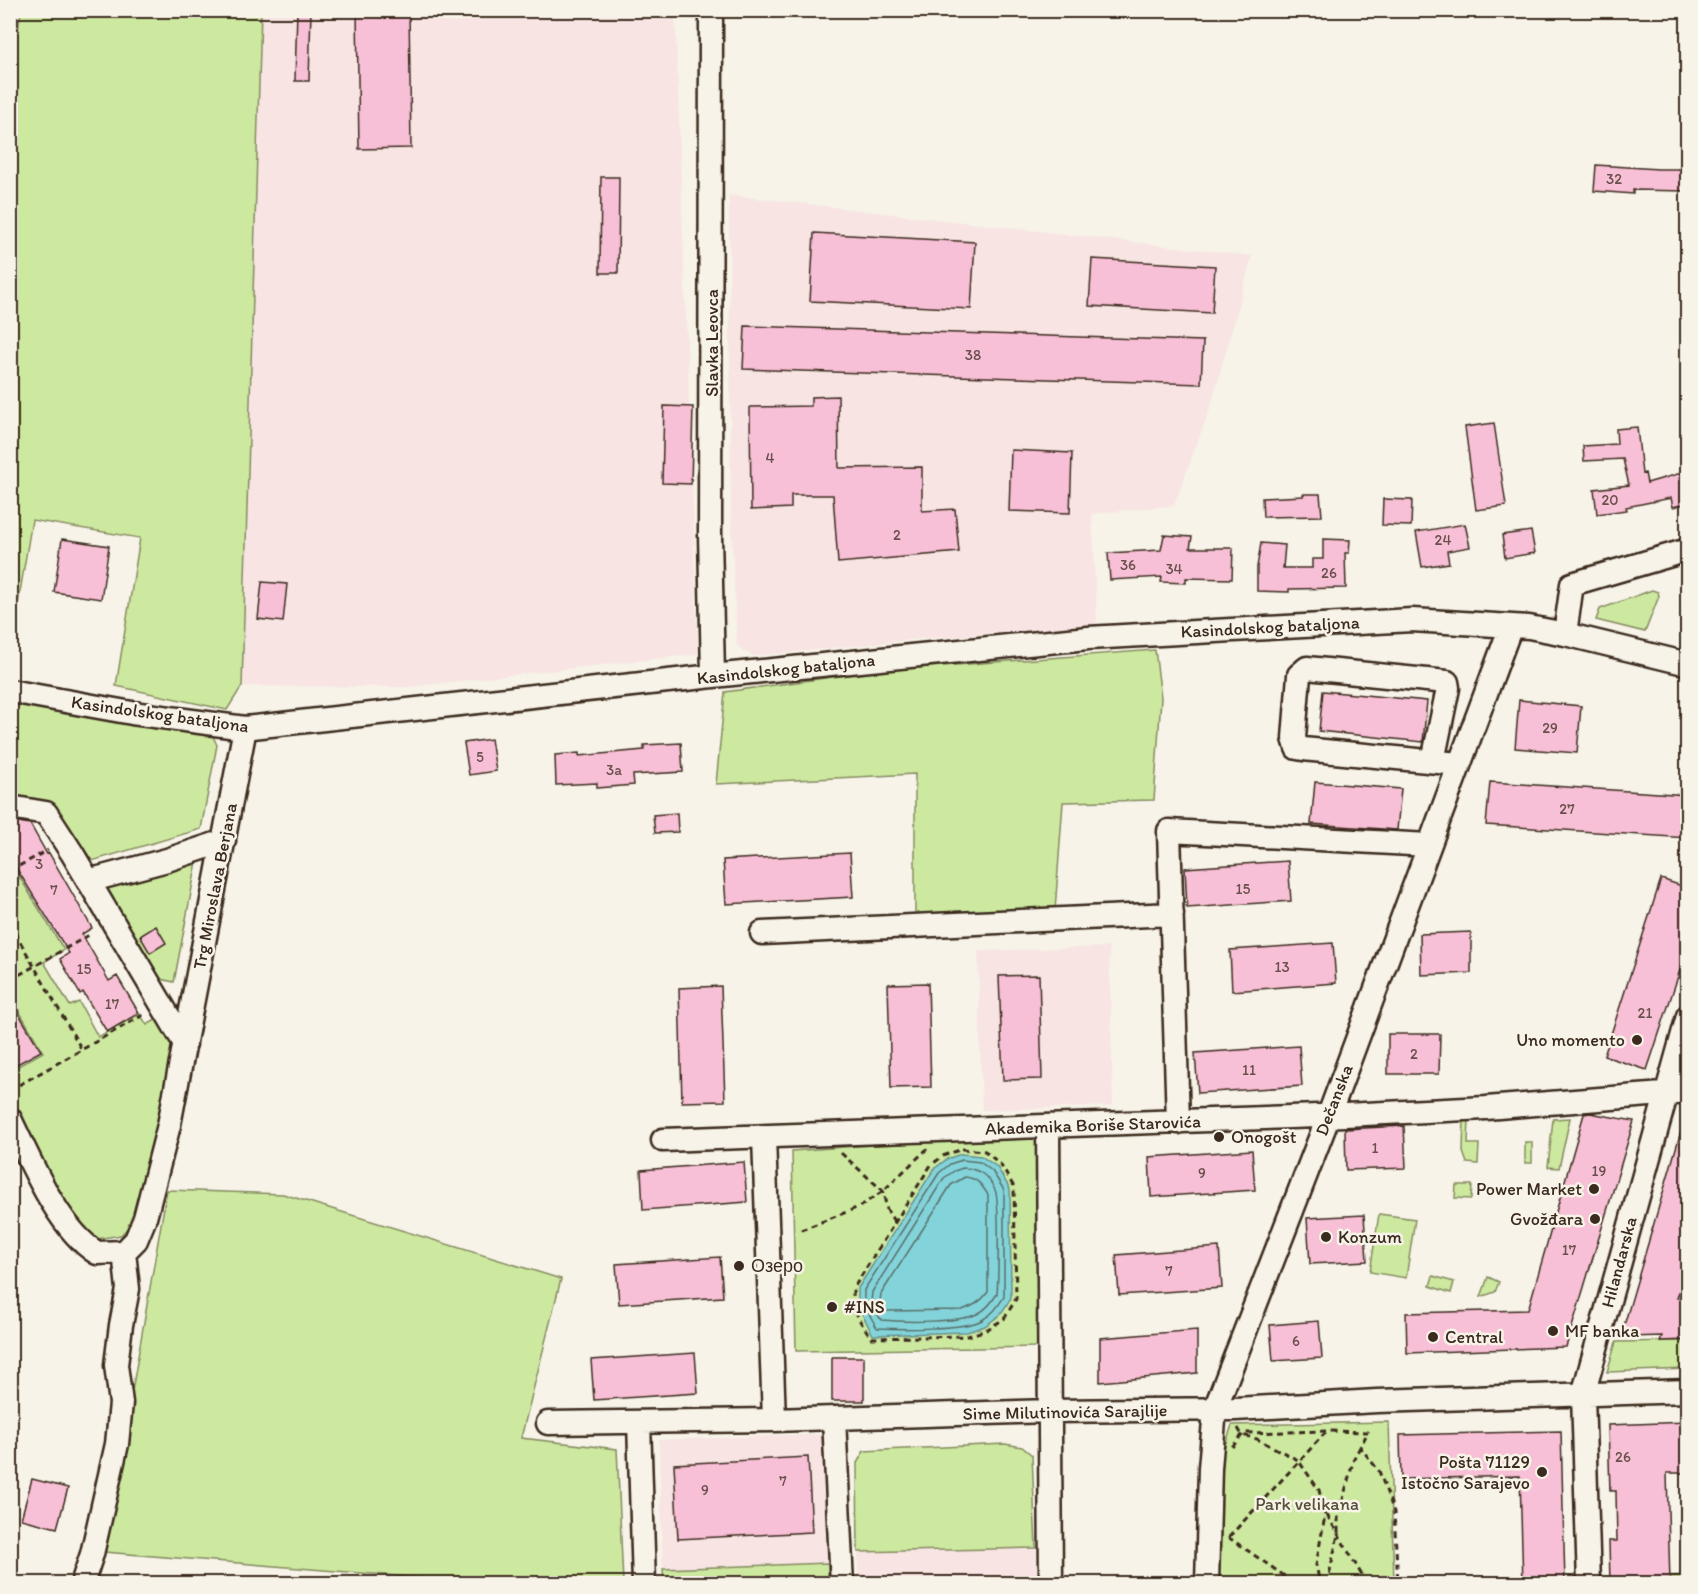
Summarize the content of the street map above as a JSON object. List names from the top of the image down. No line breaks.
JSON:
{"streets":{"street":["Slavka Leovca","Kasindolskog bataljona","Trg Miroslava Berjana","Dečanska","Akademika Boriše Starovića","Hilandarska","Sime Milutinovića Sarajlije"]},"crossings":[["Slavka Leovca","Kasindolskog bataljona"],["Kasindolskog bataljona","Trg Miroslava Berjana"],["Kasindolskog bataljona","Dečanska"],["Dečanska","Akademika Boriše Starovića"],["Dečanska","Sime Milutinovića Sarajlije"],["Akademika Boriše Starovića","Hilandarska"],["Hilandarska","Sime Milutinovića Sarajlije"]],"parks":["Park velikana"],"places":["Uno momento","Onogošt","Power Market","Gvožđara","Konzum","Озеро","#INS","MF banka","Central","Pošta 71129 Istočno Sarajevo"],"house_numbers":["32","38","4","20","2","24","36","34","26","29","5","3a","27","3","15","7","13","15","17","21","2","11","1","19","9","17","7","6","26","7","9"]}
